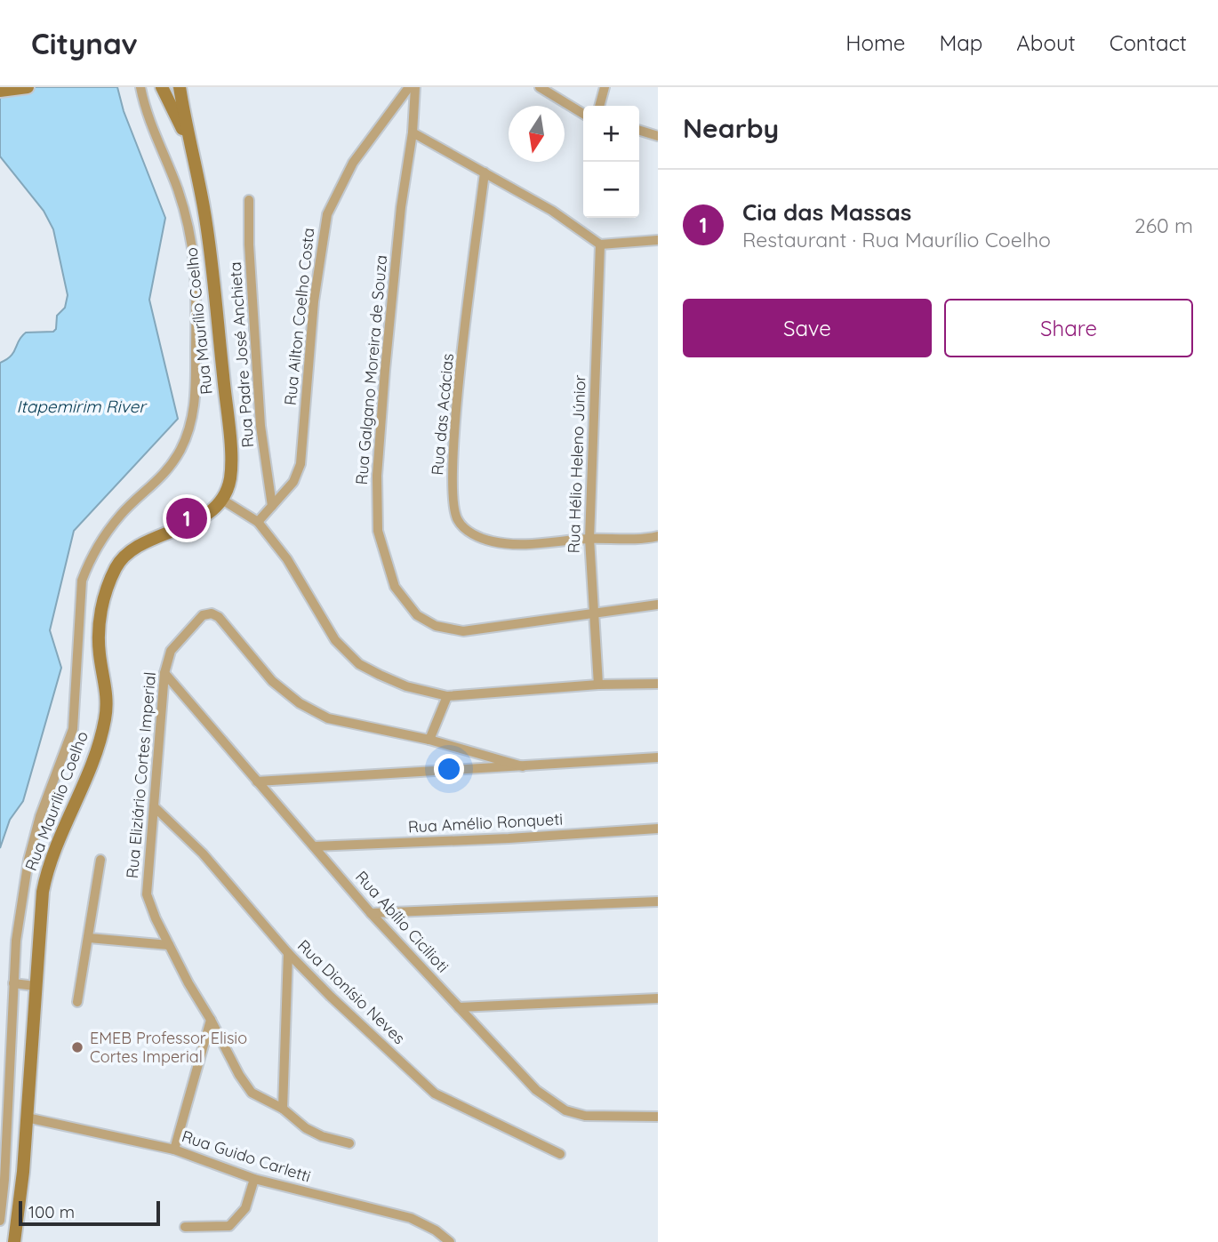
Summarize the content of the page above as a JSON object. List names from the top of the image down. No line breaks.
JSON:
{"streets":{"main road":["Rua Maurílio Coelho"],"street":["Rua Ailton Coelho Costa","Rua Padre José Anchieta","Rua Galgano Moreira de Souza","Rua das Acácias","Rua Hélio Heleno Júnior","Rua Eliziário Cortes Imperial","Rua Amélio Ronqueti","Rua Abílio Cicilioti","Rua Dionísio Neves","Rua Guido Carletti"]},"crossings":[["Rua Ailton Coelho Costa","Rua Padre José Anchieta"],["Rua Maurílio Coelho","Rua Guido Carletti"],["Rua Galgano Moreira de Souza","Rua Hélio Heleno Júnior"],["Rua das Acácias","Rua Hélio Heleno Júnior"],["Rua Eliziário Cortes Imperial","Rua Abílio Cicilioti"],["Rua Eliziário Cortes Imperial","Rua Dionísio Neves"],["Rua Amélio Ronqueti","Rua Abílio Cicilioti"]],"water":["Itapemirim River"],"places":["EMEB Professor Elisio Cortes Imperial"],"scale_bar":"100 m","north":"bottom","page":{"header":"Citynav","nav":["Home","Map","About","Contact"],"heading":"Nearby","map_buttons":["+","−"],"list":[{"mark":"1","name":"Cia das Massas","note":"Restaurant · Rua Maurílio Coelho","value":"260 m"}],"buttons":["Save","Share"],"pins":"1","scale":"100 m"}}
